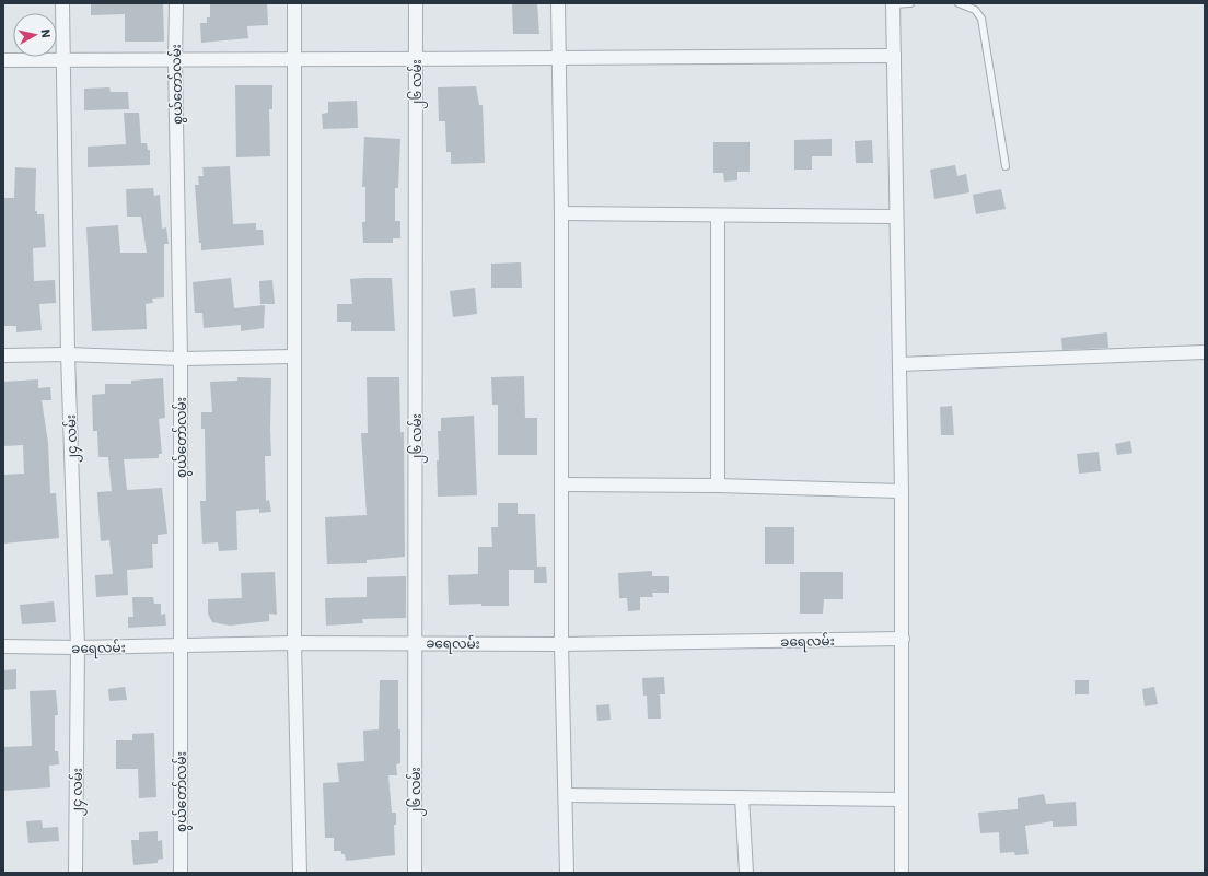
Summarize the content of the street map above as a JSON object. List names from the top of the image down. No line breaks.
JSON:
{"streets":{"street":["စွယ်တော်လမ်း","၂၆ လမ်း","၂၄ လမ်း","ခရေလမ်း"]},"crossings":[["စွယ်တော်လမ်း","ခရေလမ်း"],["၂၆ လမ်း","ခရေလမ်း"],["၂၄ လမ်း","ခရေလမ်း"]],"north":"right"}
